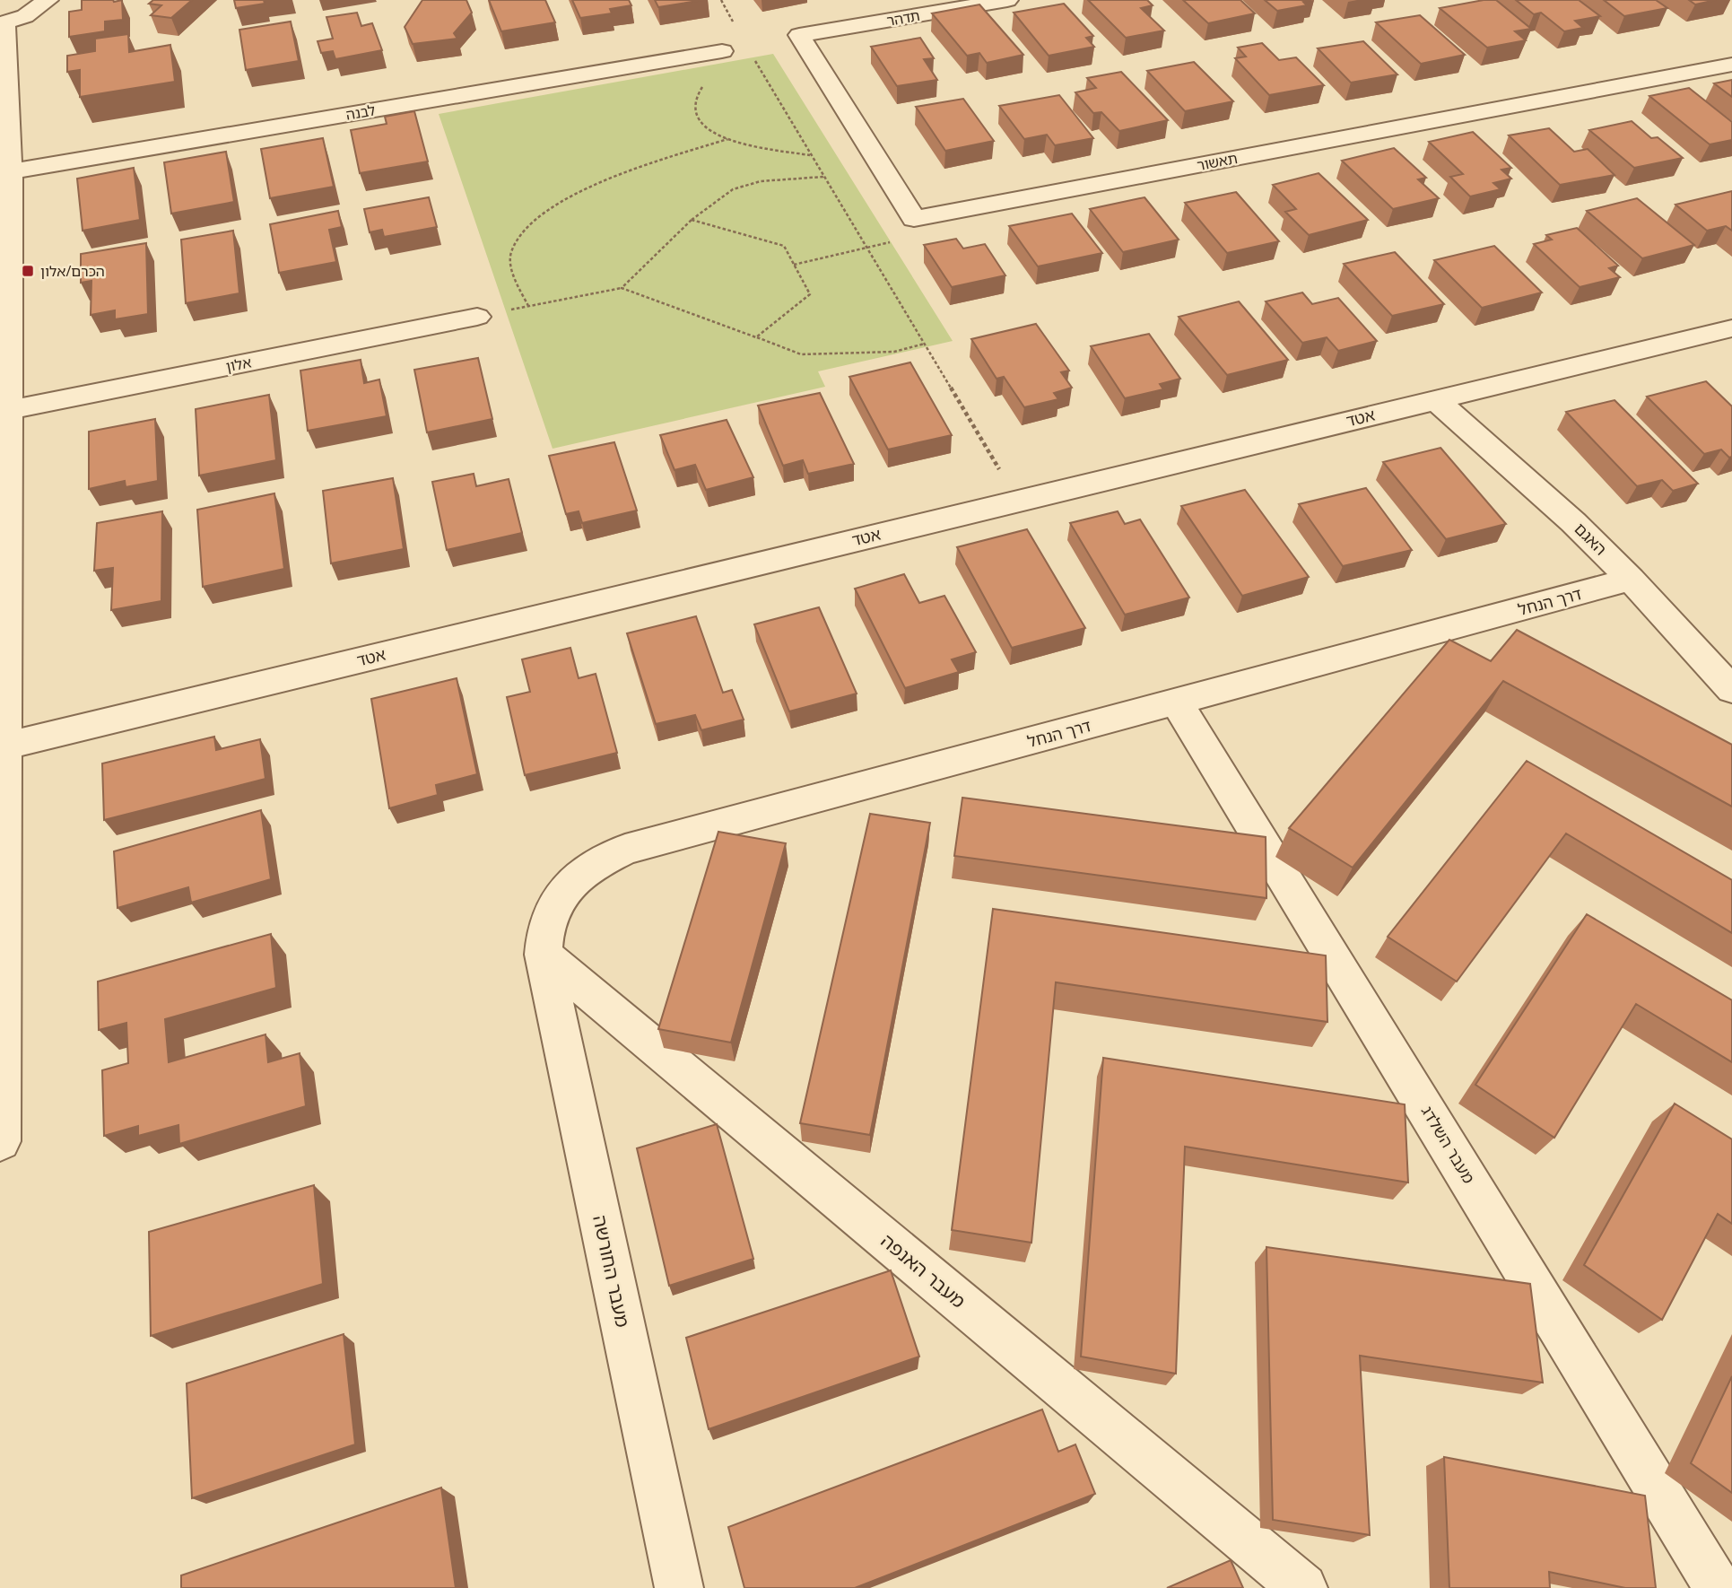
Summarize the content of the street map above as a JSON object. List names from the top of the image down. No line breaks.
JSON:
{"streets":{"street":["תדהר","לבנה","תאשור","אלון","אטד","האגם","דרך הנחל","מעבר השלדג","מעבר החורשה","מעבר האנפה"]},"crossings":[["תדהר","תאשור"],["אטד","האגם"],["האגם","דרך הנחל"],["דרך הנחל","מעבר השלדג"],["דרך הנחל","מעבר החורשה"],["דרך הנחל","מעבר האנפה"],["מעבר החורשה","מעבר האנפה"]],"places":{"transit":["הכרם/אלון"]}}
